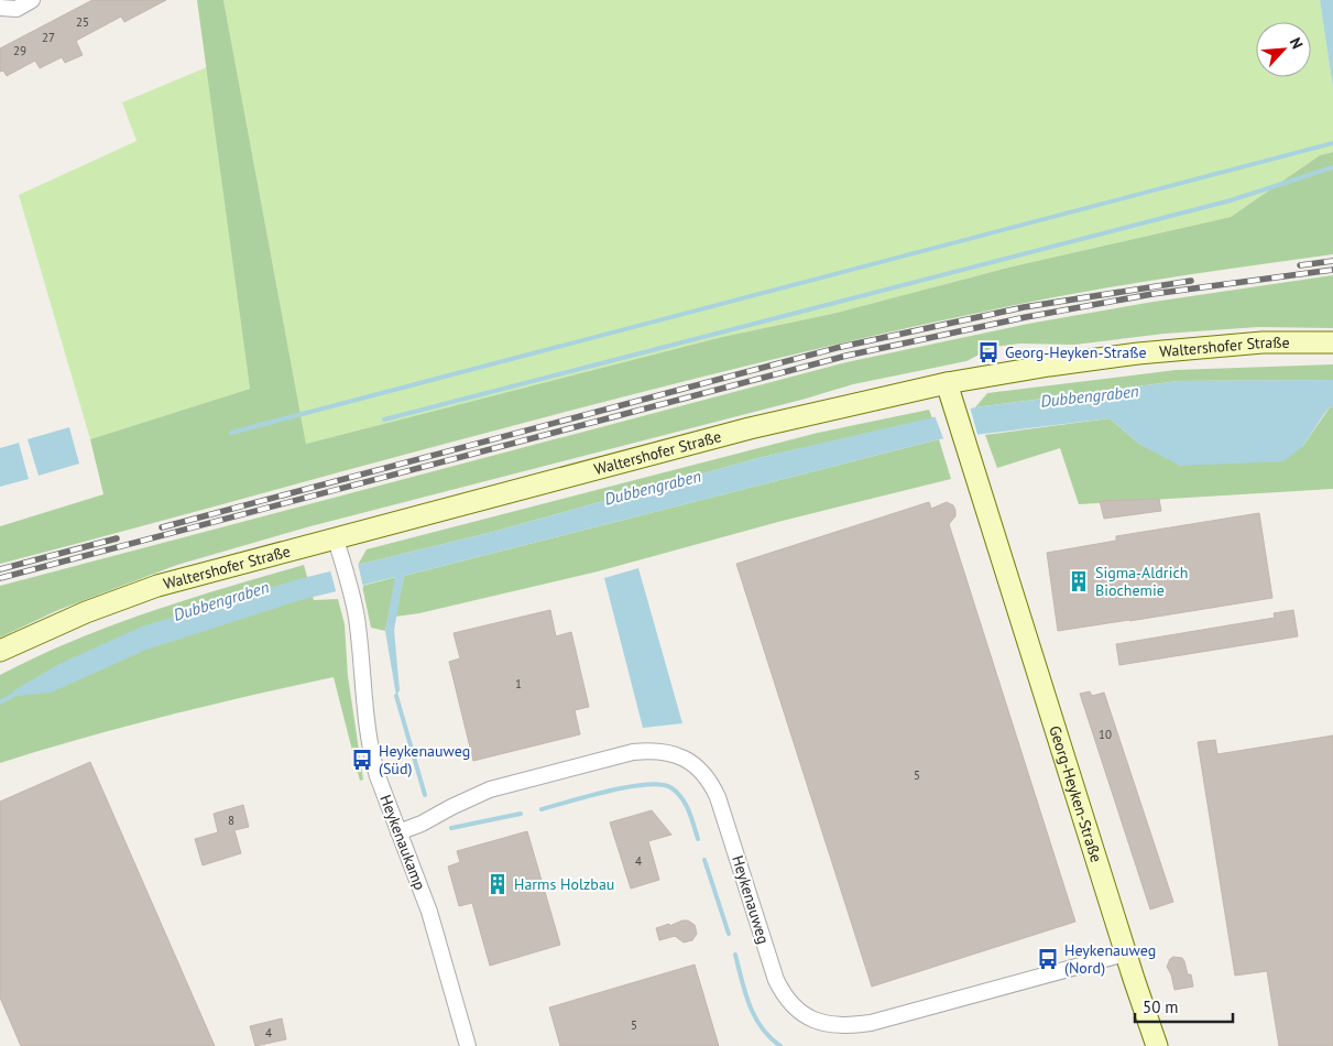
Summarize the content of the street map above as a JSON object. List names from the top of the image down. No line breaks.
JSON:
{"streets":{"main road":["Waltershofer Straße","Georg-Heyken-Straße"],"street":["Heykenaukamp","Heykenauweg"]},"crossings":[["Waltershofer Straße","Georg-Heyken-Straße"],["Waltershofer Straße","Heykenaukamp"],["Georg-Heyken-Straße","Heykenauweg"],["Heykenaukamp","Heykenauweg"]],"water":["Dubbengraben"],"places":{"bus stop":["Georg-Heyken-Straße","Heykenauweg (Süd)","Heykenauweg (Nord)"],"building":["Sigma-Aldrich Biochemie","Harms Holzbau"]},"house_numbers":["25","27","29","1","10","5","8","4","5","4"],"scale_bar":"50 m","north":"top right"}
